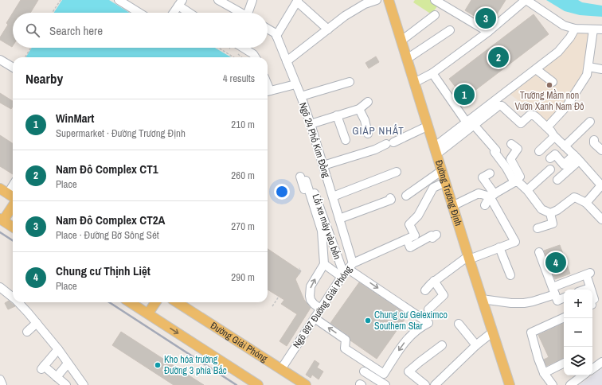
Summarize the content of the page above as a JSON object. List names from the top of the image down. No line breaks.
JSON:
{"streets":{"main road":["Đường Trương Định","Đường Giải Phóng"],"street":["Ngõ 24 Phố Kim Đồng","Lối xe máy vào bến","Ngõ 897 Đường Giải Phóng"]},"crossings":[["Ngõ 24 Phố Kim Đồng","Lối xe máy vào bến"],["Ngõ 24 Phố Kim Đồng","Ngõ 897 Đường Giải Phóng"],["Đường Trương Định","Ngõ 897 Đường Giải Phóng"],["Lối xe máy vào bến","Ngõ 897 Đường Giải Phóng"],["Ngõ 897 Đường Giải Phóng","Đường Giải Phóng"]],"districts":["GIÁP NHẤT"],"places":["Trường Mầm non Vườn Xanh Nam Đô","Chung cư Geleximco Southern Star","Kho hóa trường Đường 3 phía Bắc"],"page":{"pins":["3","2","1","4"],"search":"Search here","heading":["Nearby","4 results"],"list":[{"mark":"1","name":"WinMart","note":"Supermarket · Đường Trương Định","value":"210 m"},{"mark":"2","name":"Nam Đô Complex CT1","note":"Place","value":"260 m"},{"mark":"3","name":"Nam Đô Complex CT2A","note":"Place · Đường Bờ Sông Sét","value":"270 m"},{"mark":"4","name":"Chung cư Thịnh Liệt","note":"Place","value":"290 m"}],"map_buttons":["+","−"]}}
